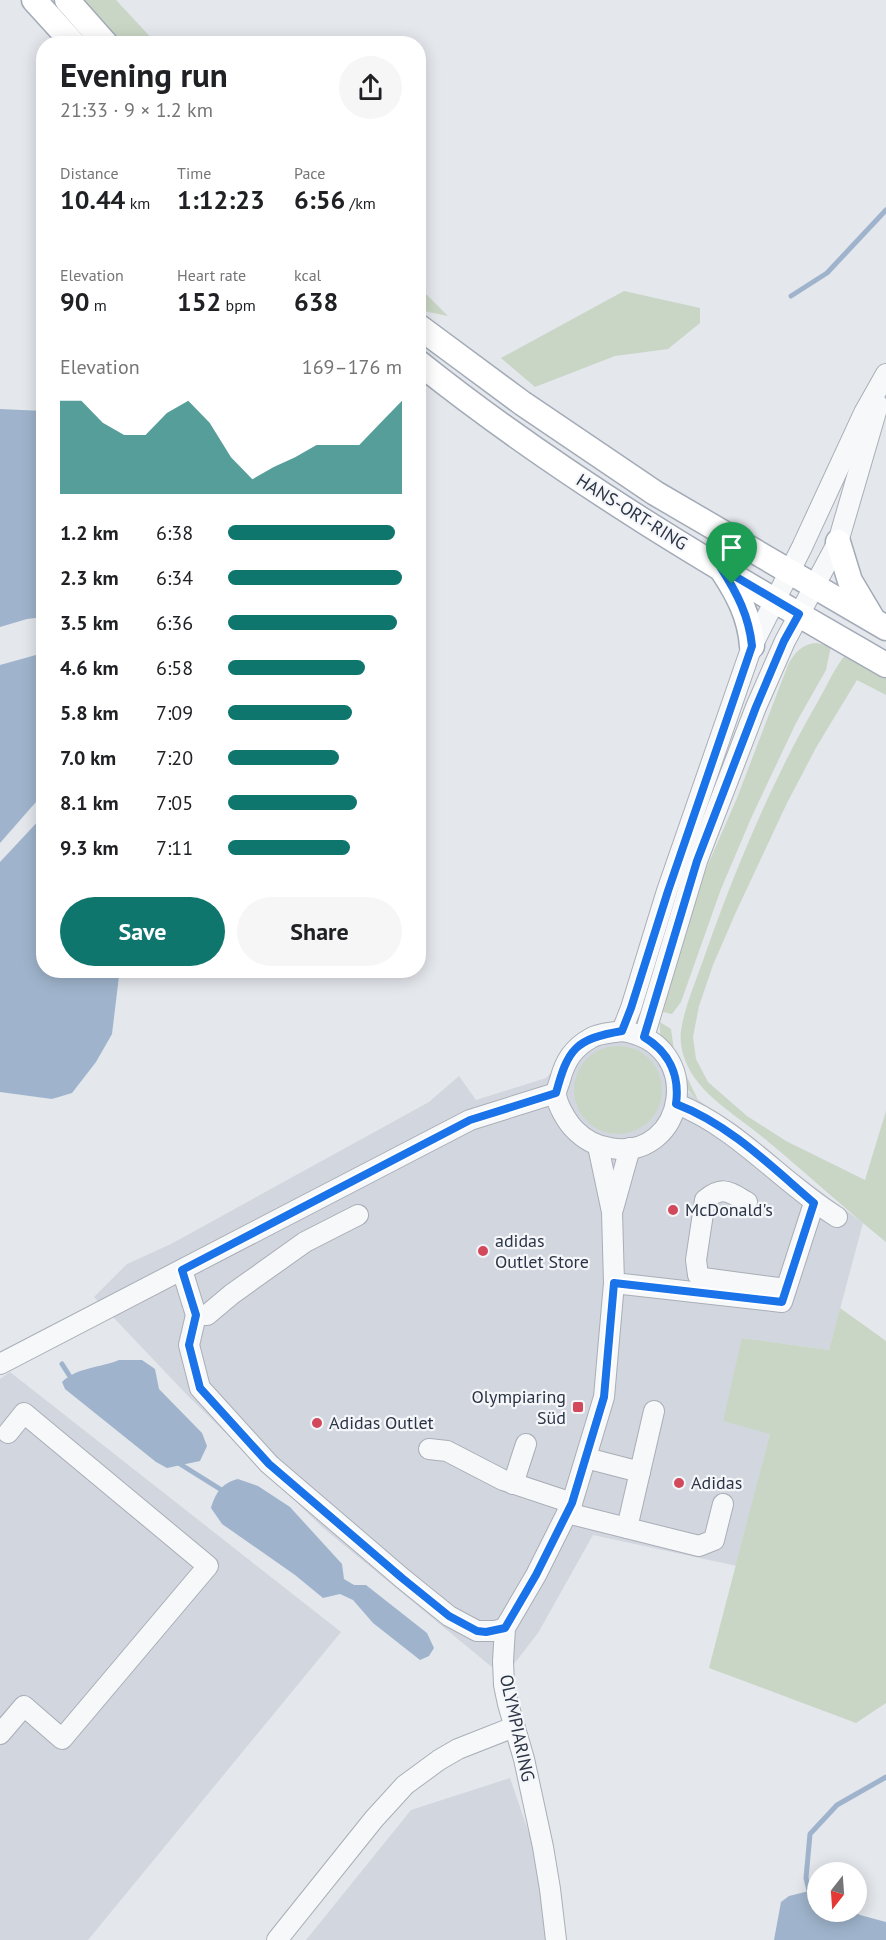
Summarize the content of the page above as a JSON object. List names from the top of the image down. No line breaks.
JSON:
{"streets":{"main road":["HANS-ORT-RING"],"street":["OLYMPIARING"]},"places":{"other":["McDonald's","adidas Outlet Store","Adidas Outlet","Adidas"],"transit":["Olympiaring Süd"]},"north":"bottom","page":{"heading":["Evening run","21:33 · 9 × 1.2 km"],"stats":[["Distance","10.44 km"],["Time","1:12:23"],["Pace","6:56 /km"],["Elevation","90 m"],["Heart rate","152 bpm"],["kcal","638"]],"chart":["Elevation","169–176 m"],"list":[{"name":"1.2 km","note":"6:38"},{"name":"2.3 km","note":"6:34"},{"name":"3.5 km","note":"6:36"},{"name":"4.6 km","note":"6:58"},{"name":"5.8 km","note":"7:09"},{"name":"7.0 km","note":"7:20"},{"name":"8.1 km","note":"7:05"},{"name":"9.3 km","note":"7:11"}],"buttons":["Save","Share"]}}
